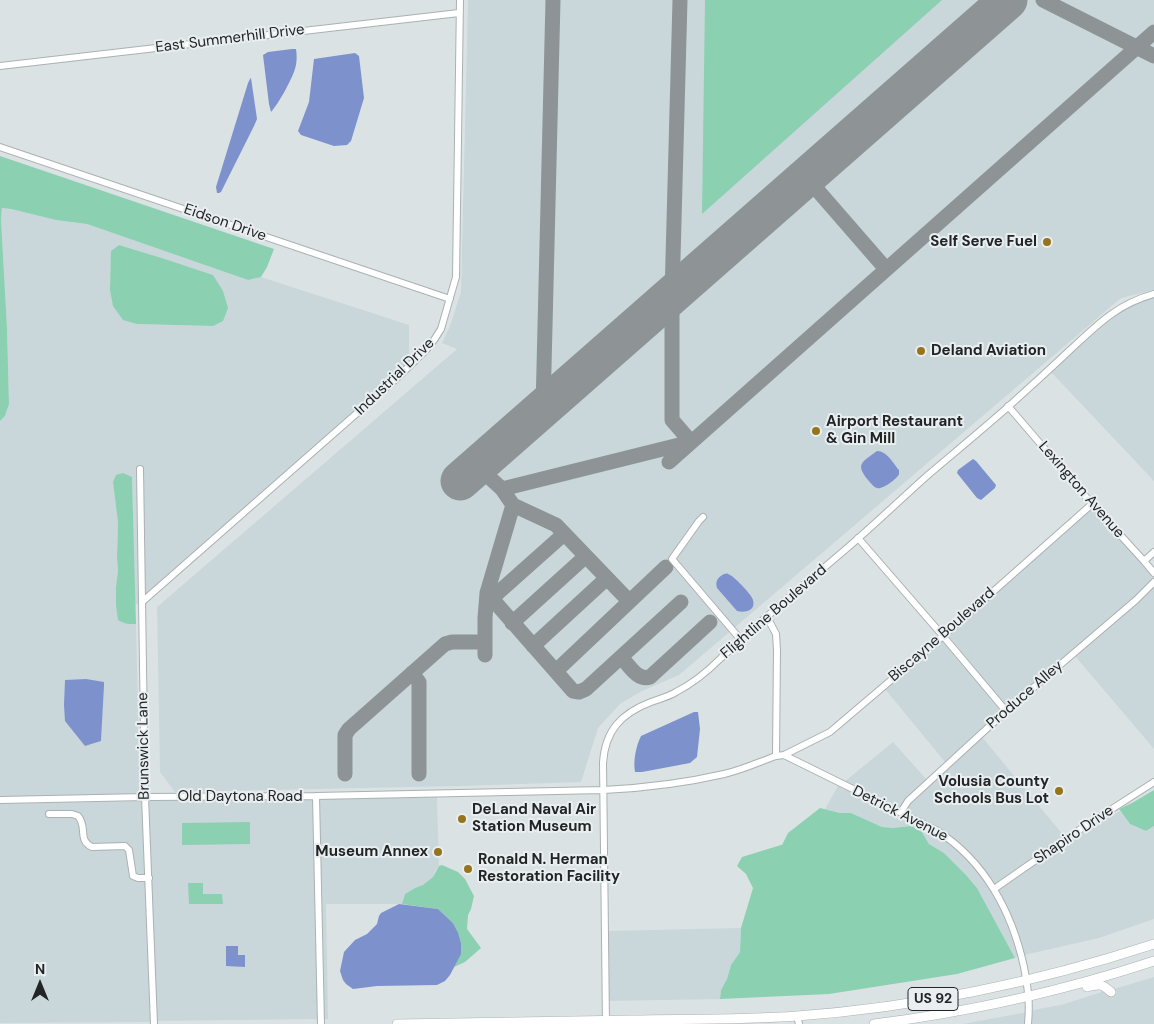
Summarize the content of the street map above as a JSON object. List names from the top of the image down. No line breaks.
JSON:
{"streets":{"main road":["US 92"],"street":["East Summerhill Drive","Eidson Drive","Industrial Drive","Lexington Avenue","Flightline Boulevard","Biscayne Boulevard","Produce Alley","Brunswick Lane","Old Daytona Road","Detrick Avenue","Shapiro Drive"]},"crossings":[["East Summerhill Drive","Industrial Drive"],["Eidson Drive","Industrial Drive"],["Industrial Drive","Brunswick Lane"],["Lexington Avenue","Flightline Boulevard"],["Lexington Avenue","Biscayne Boulevard"],["Flightline Boulevard","Old Daytona Road"],["Flightline Boulevard","US 92"],["Biscayne Boulevard","Detrick Avenue"],["Produce Alley","Detrick Avenue"],["Brunswick Lane","Old Daytona Road"],["Detrick Avenue","Shapiro Drive"],["Detrick Avenue","US 92"]],"places":["Self Serve Fuel","Deland Aviation","Airport Restaurant & Gin Mill","Volusia County Schools Bus Lot","DeLand Naval Air Station Museum","Museum Annex","Ronald N. Herman Restoration Facility"],"north":"top"}
